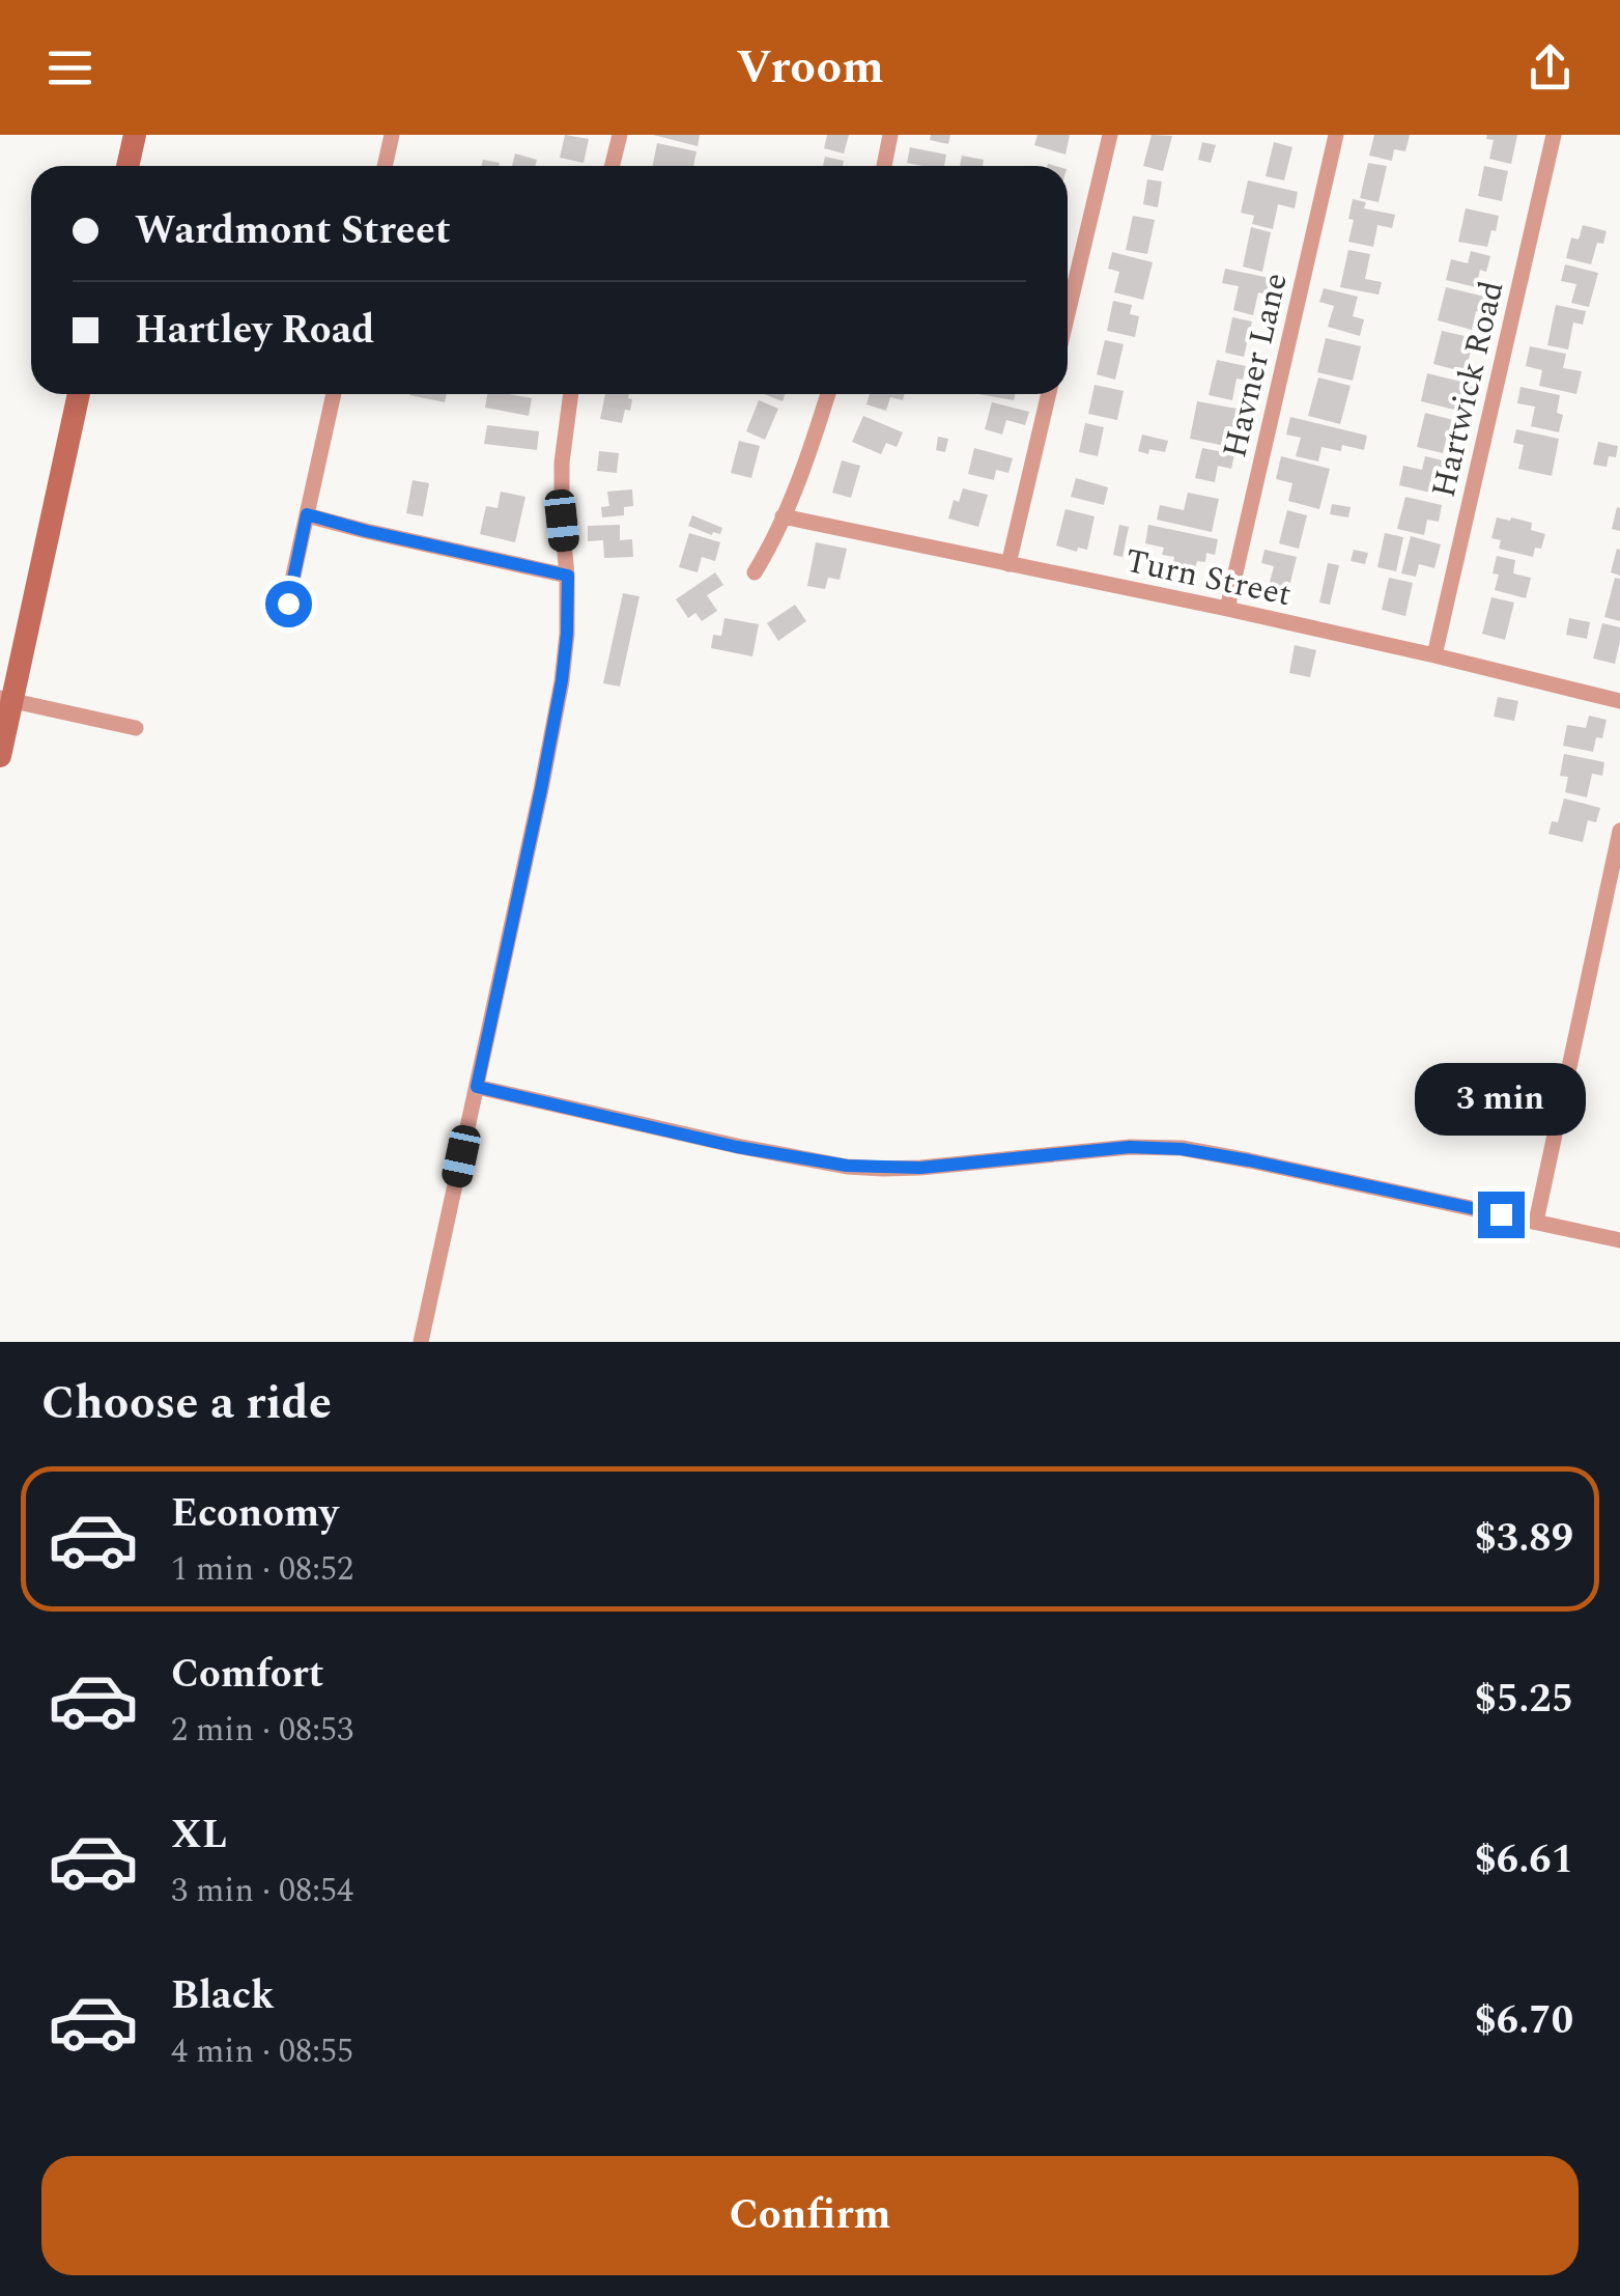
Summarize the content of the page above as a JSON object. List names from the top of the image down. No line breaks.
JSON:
{"streets":{"street":["Havner Lane","Hartwick Road","Turn Street"]},"crossings":[["Havner Lane","Turn Street"],["Hartwick Road","Turn Street"]],"page":{"header":"Vroom","banner":["Wardmont Street","Hartley Road"],"bubble":"3 min","heading":"Choose a ride","list":[{"name":"Economy","note":"1 min · 08:52","value":"$3.89"},{"name":"Comfort","note":"2 min · 08:53","value":"$5.25"},{"name":"XL","note":"3 min · 08:54","value":"$6.61"},{"name":"Black","note":"4 min · 08:55","value":"$6.70"}],"buttons":"Confirm"}}
